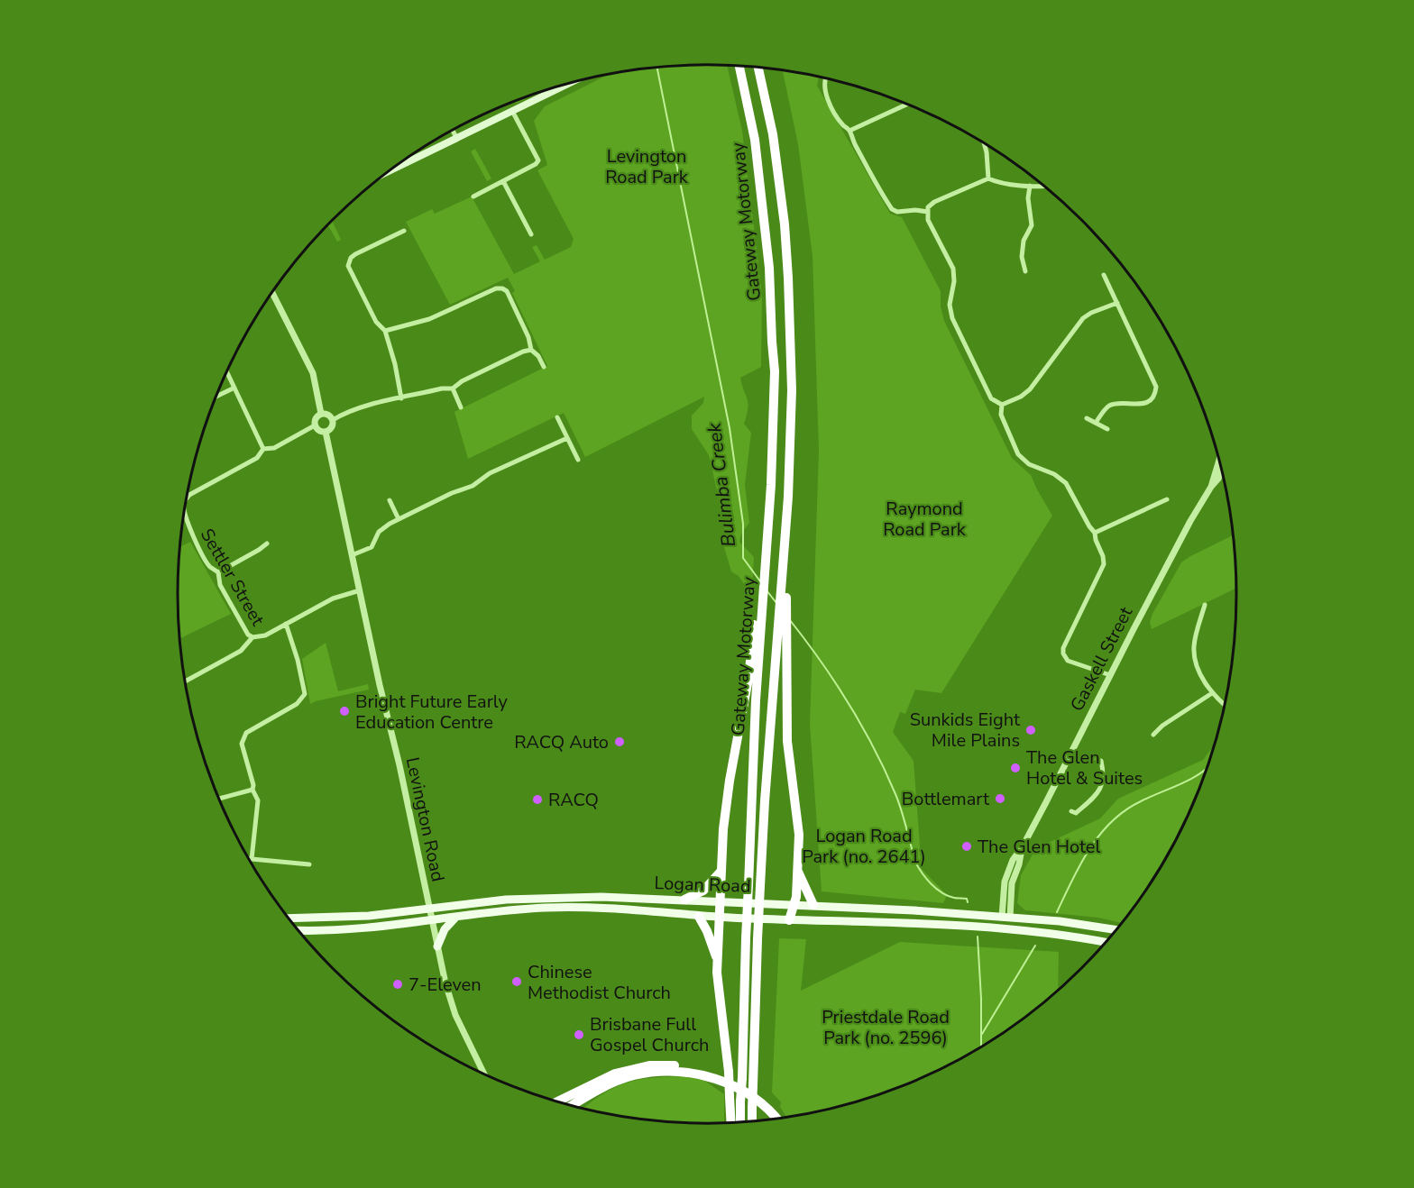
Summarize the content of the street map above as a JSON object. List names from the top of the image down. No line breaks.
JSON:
{"streets":{"highway":["Gateway Motorway"],"main road":["Gaskell Street","Logan Road"],"street":["Settler Street","Levington Road"]},"crossings":[["Settler Street","Levington Road"],["Gaskell Street","Logan Road"],["Levington Road","Logan Road"]],"water":["Bulimba Creek"],"parks":["Levington Road Park","Raymond Road Park","Logan Road Park (no. 2641)","Priestdale Road Park (no. 2596)"],"places":["Bright Future Early Education Centre","Sunkids Eight Mile Plains","RACQ Auto","The Glen Hotel & Suites","Bottlemart","RACQ","The Glen Hotel","Chinese Methodist Church","7-Eleven","Brisbane Full Gospel Church"]}
